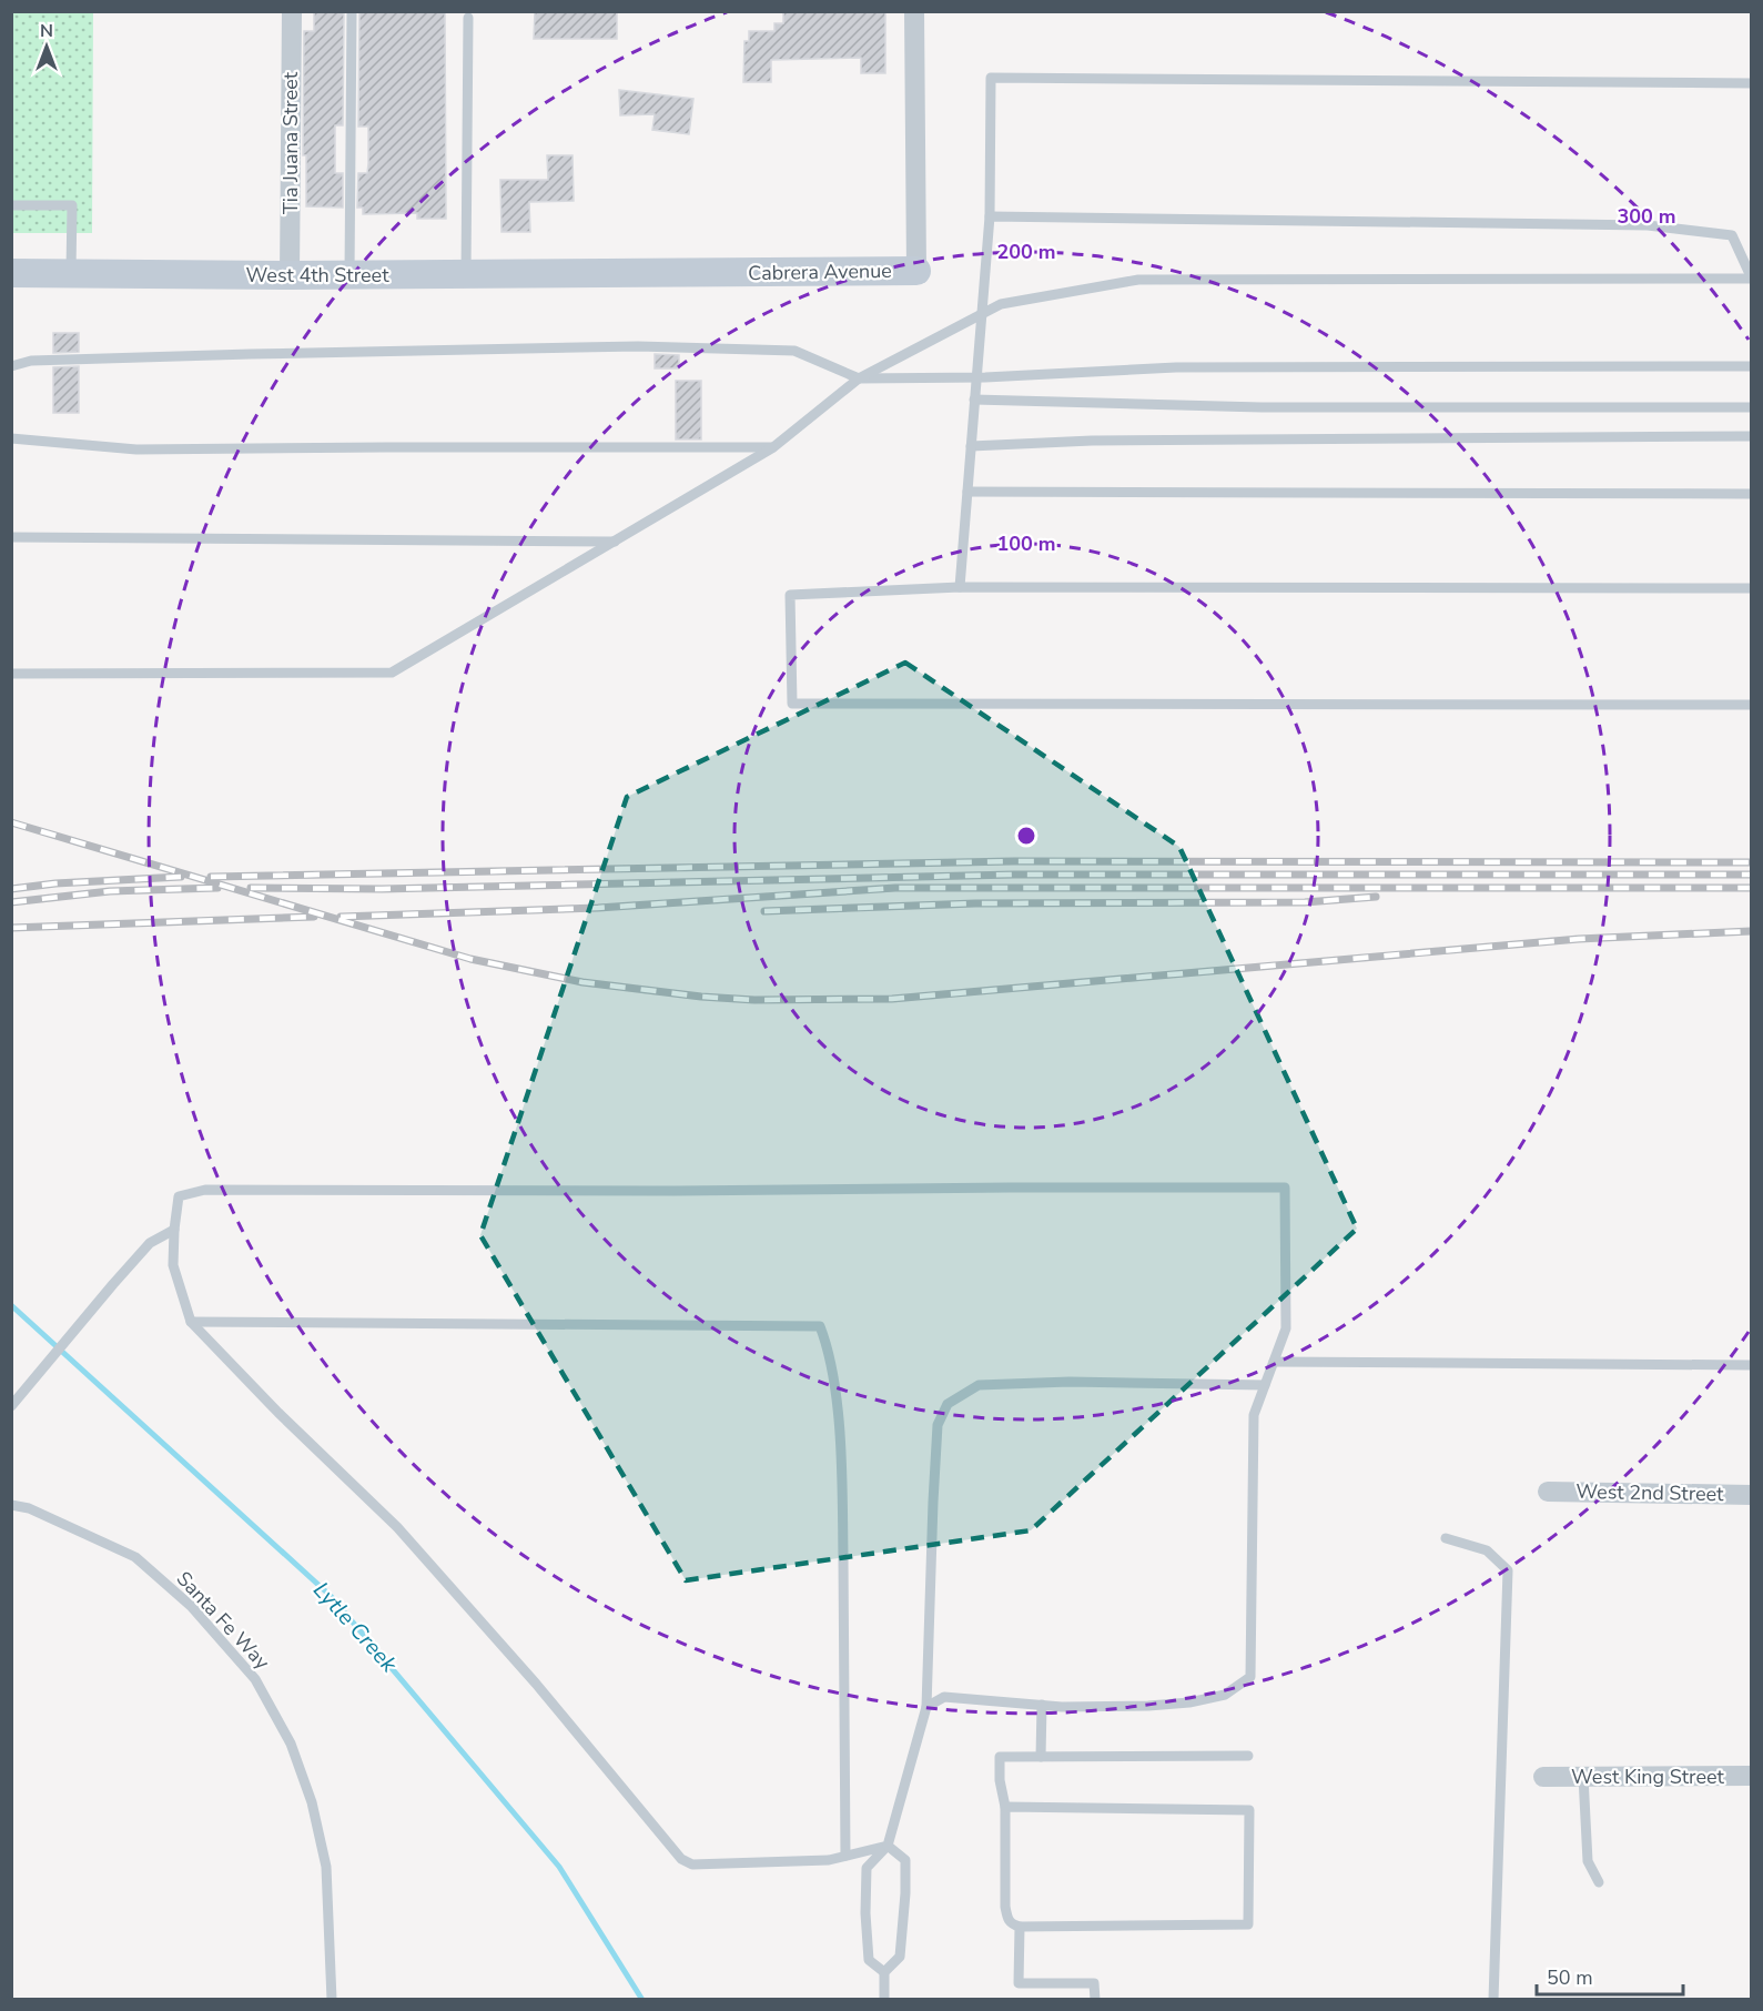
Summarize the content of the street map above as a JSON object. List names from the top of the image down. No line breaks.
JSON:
{"streets":{"street":["Tia Juana Street","Cabrera Avenue","West 4th Street","West 2nd Street","West King Street"],"lane":["Santa Fe Way"]},"crossings":[["Tia Juana Street","West 4th Street"],["Cabrera Avenue","West 4th Street"]],"water":["Lytle Creek"],"scale_bar":"50 m","north":"top","rings":["300 m","200 m","100 m"]}
